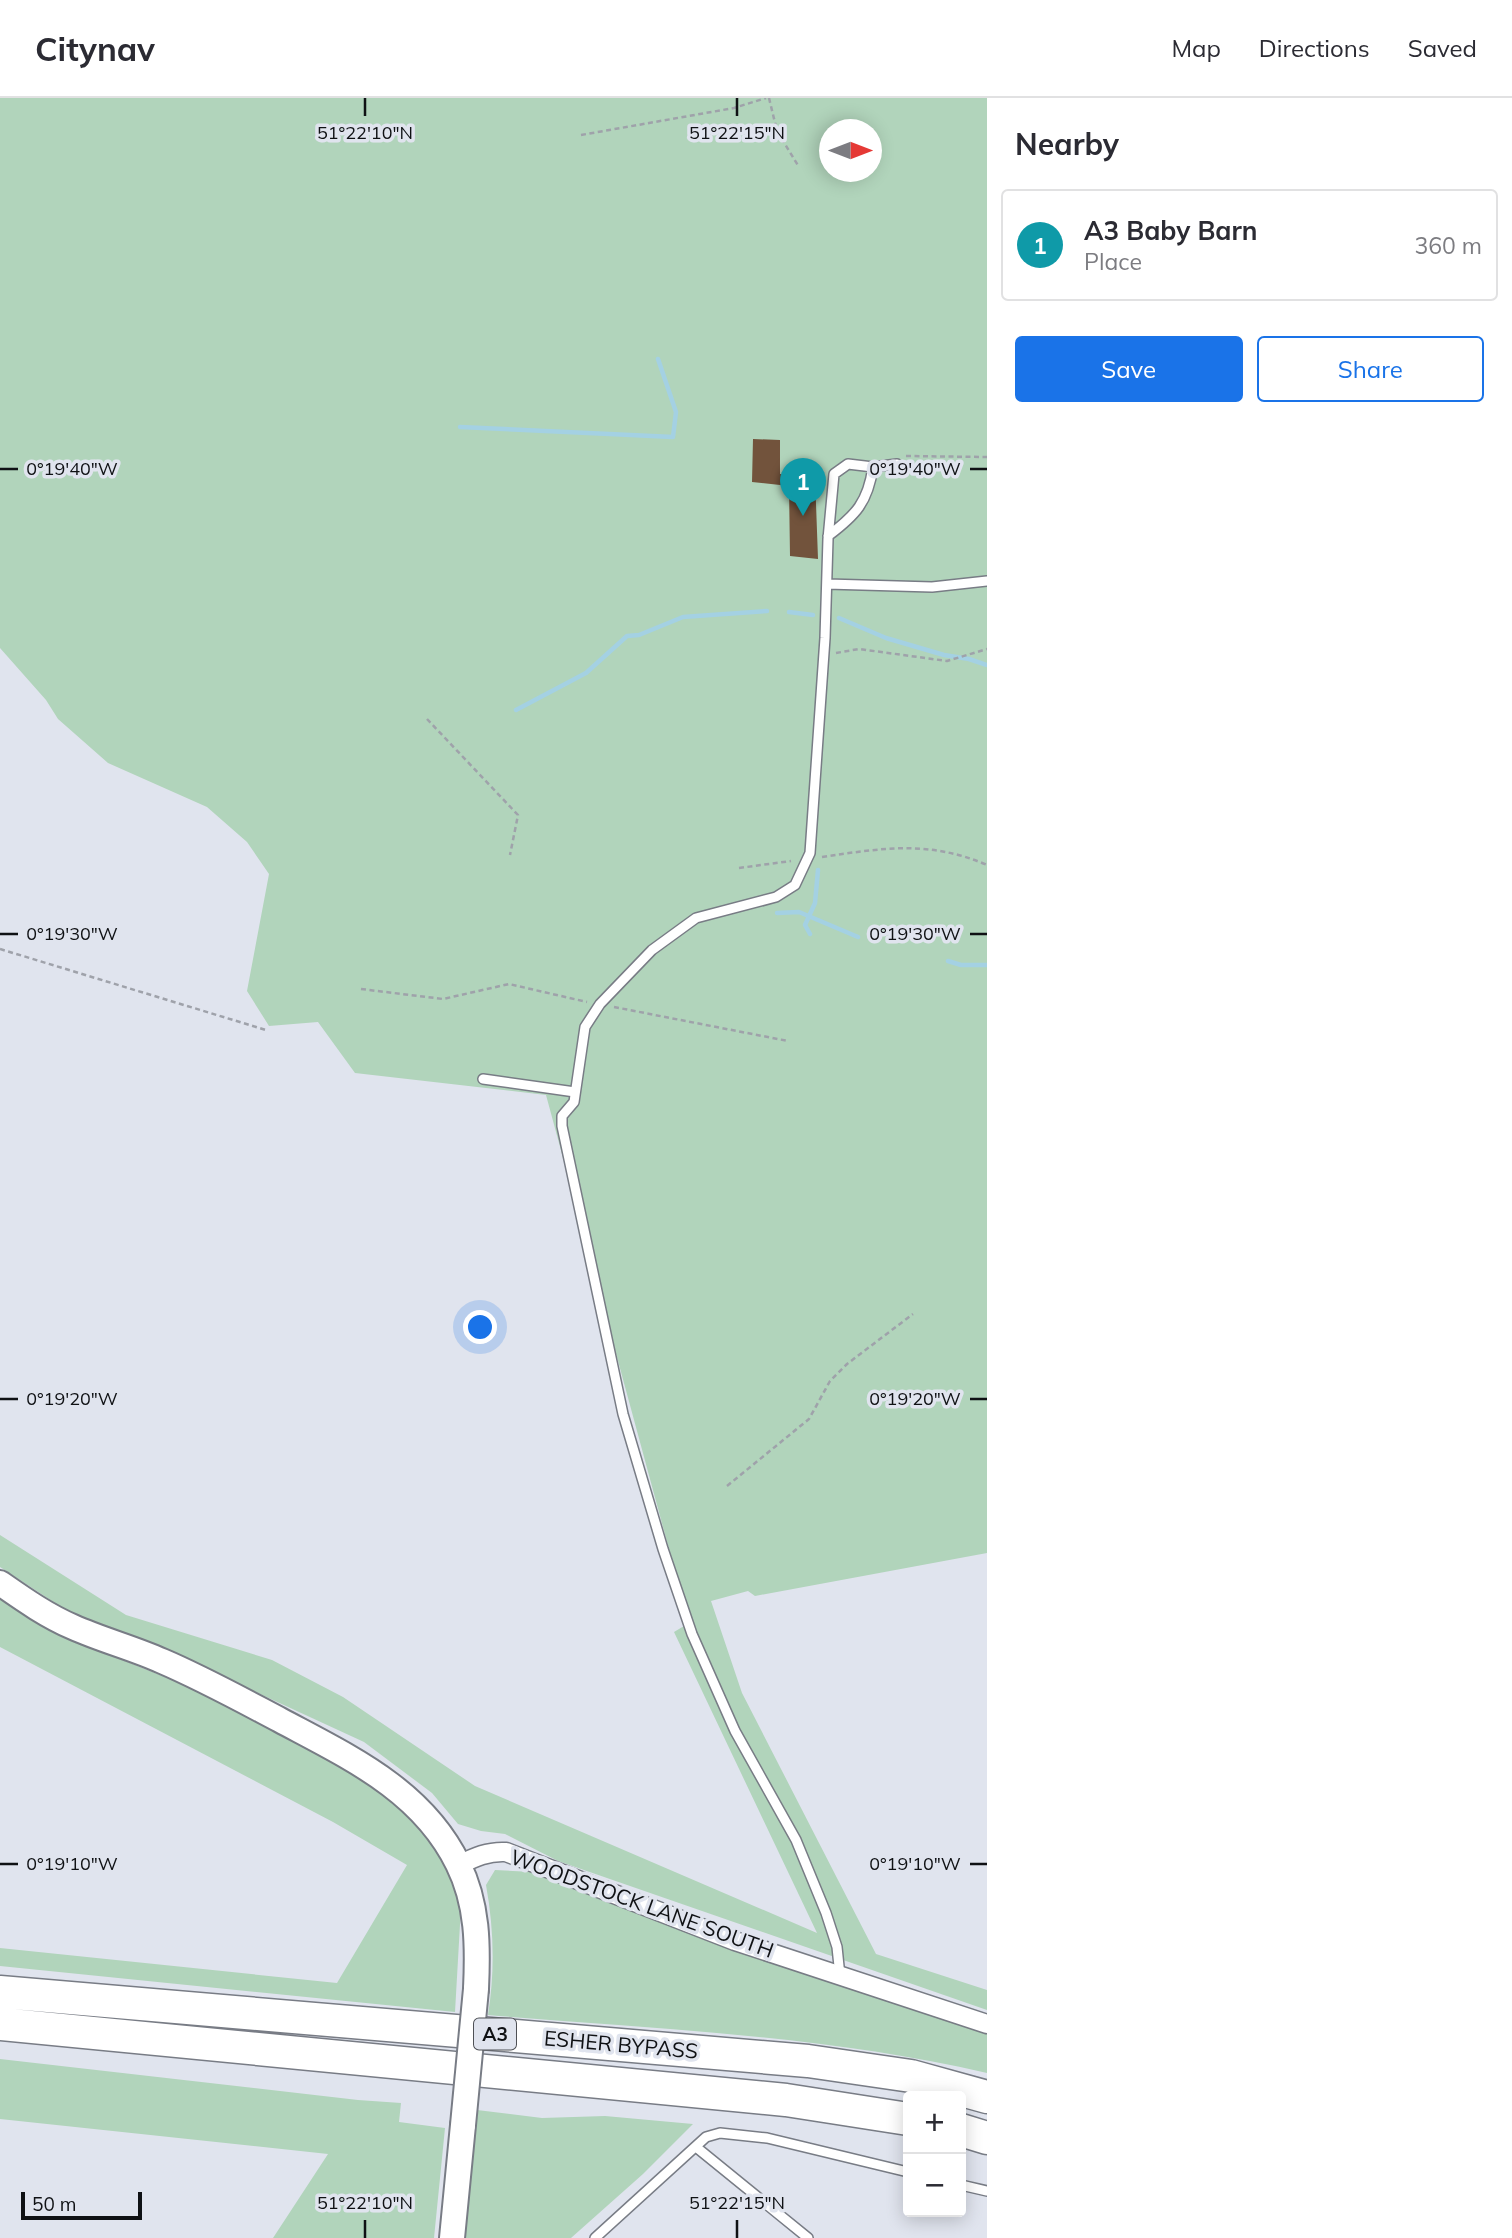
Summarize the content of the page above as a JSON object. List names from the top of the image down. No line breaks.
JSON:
{"streets":{"highway":["A3","ESHER BYPASS"],"street":["WOODSTOCK LANE SOUTH"]},"scale_bar":"50 m","north":"right","page":{"header":"Citynav","nav":["Map","Directions","Saved"],"heading":"Nearby","list":[{"mark":"1","name":"A3 Baby Barn","note":"Place","value":"360 m"}],"buttons":["Save","Share"],"pins":"1","map_buttons":["+","−"],"scale":"50 m"},"coordinates":["51°22'10\"N","51°22'15\"N","0°19'40\"W","0°19'30\"W","0°19'20\"W","0°19'10\"W"]}
